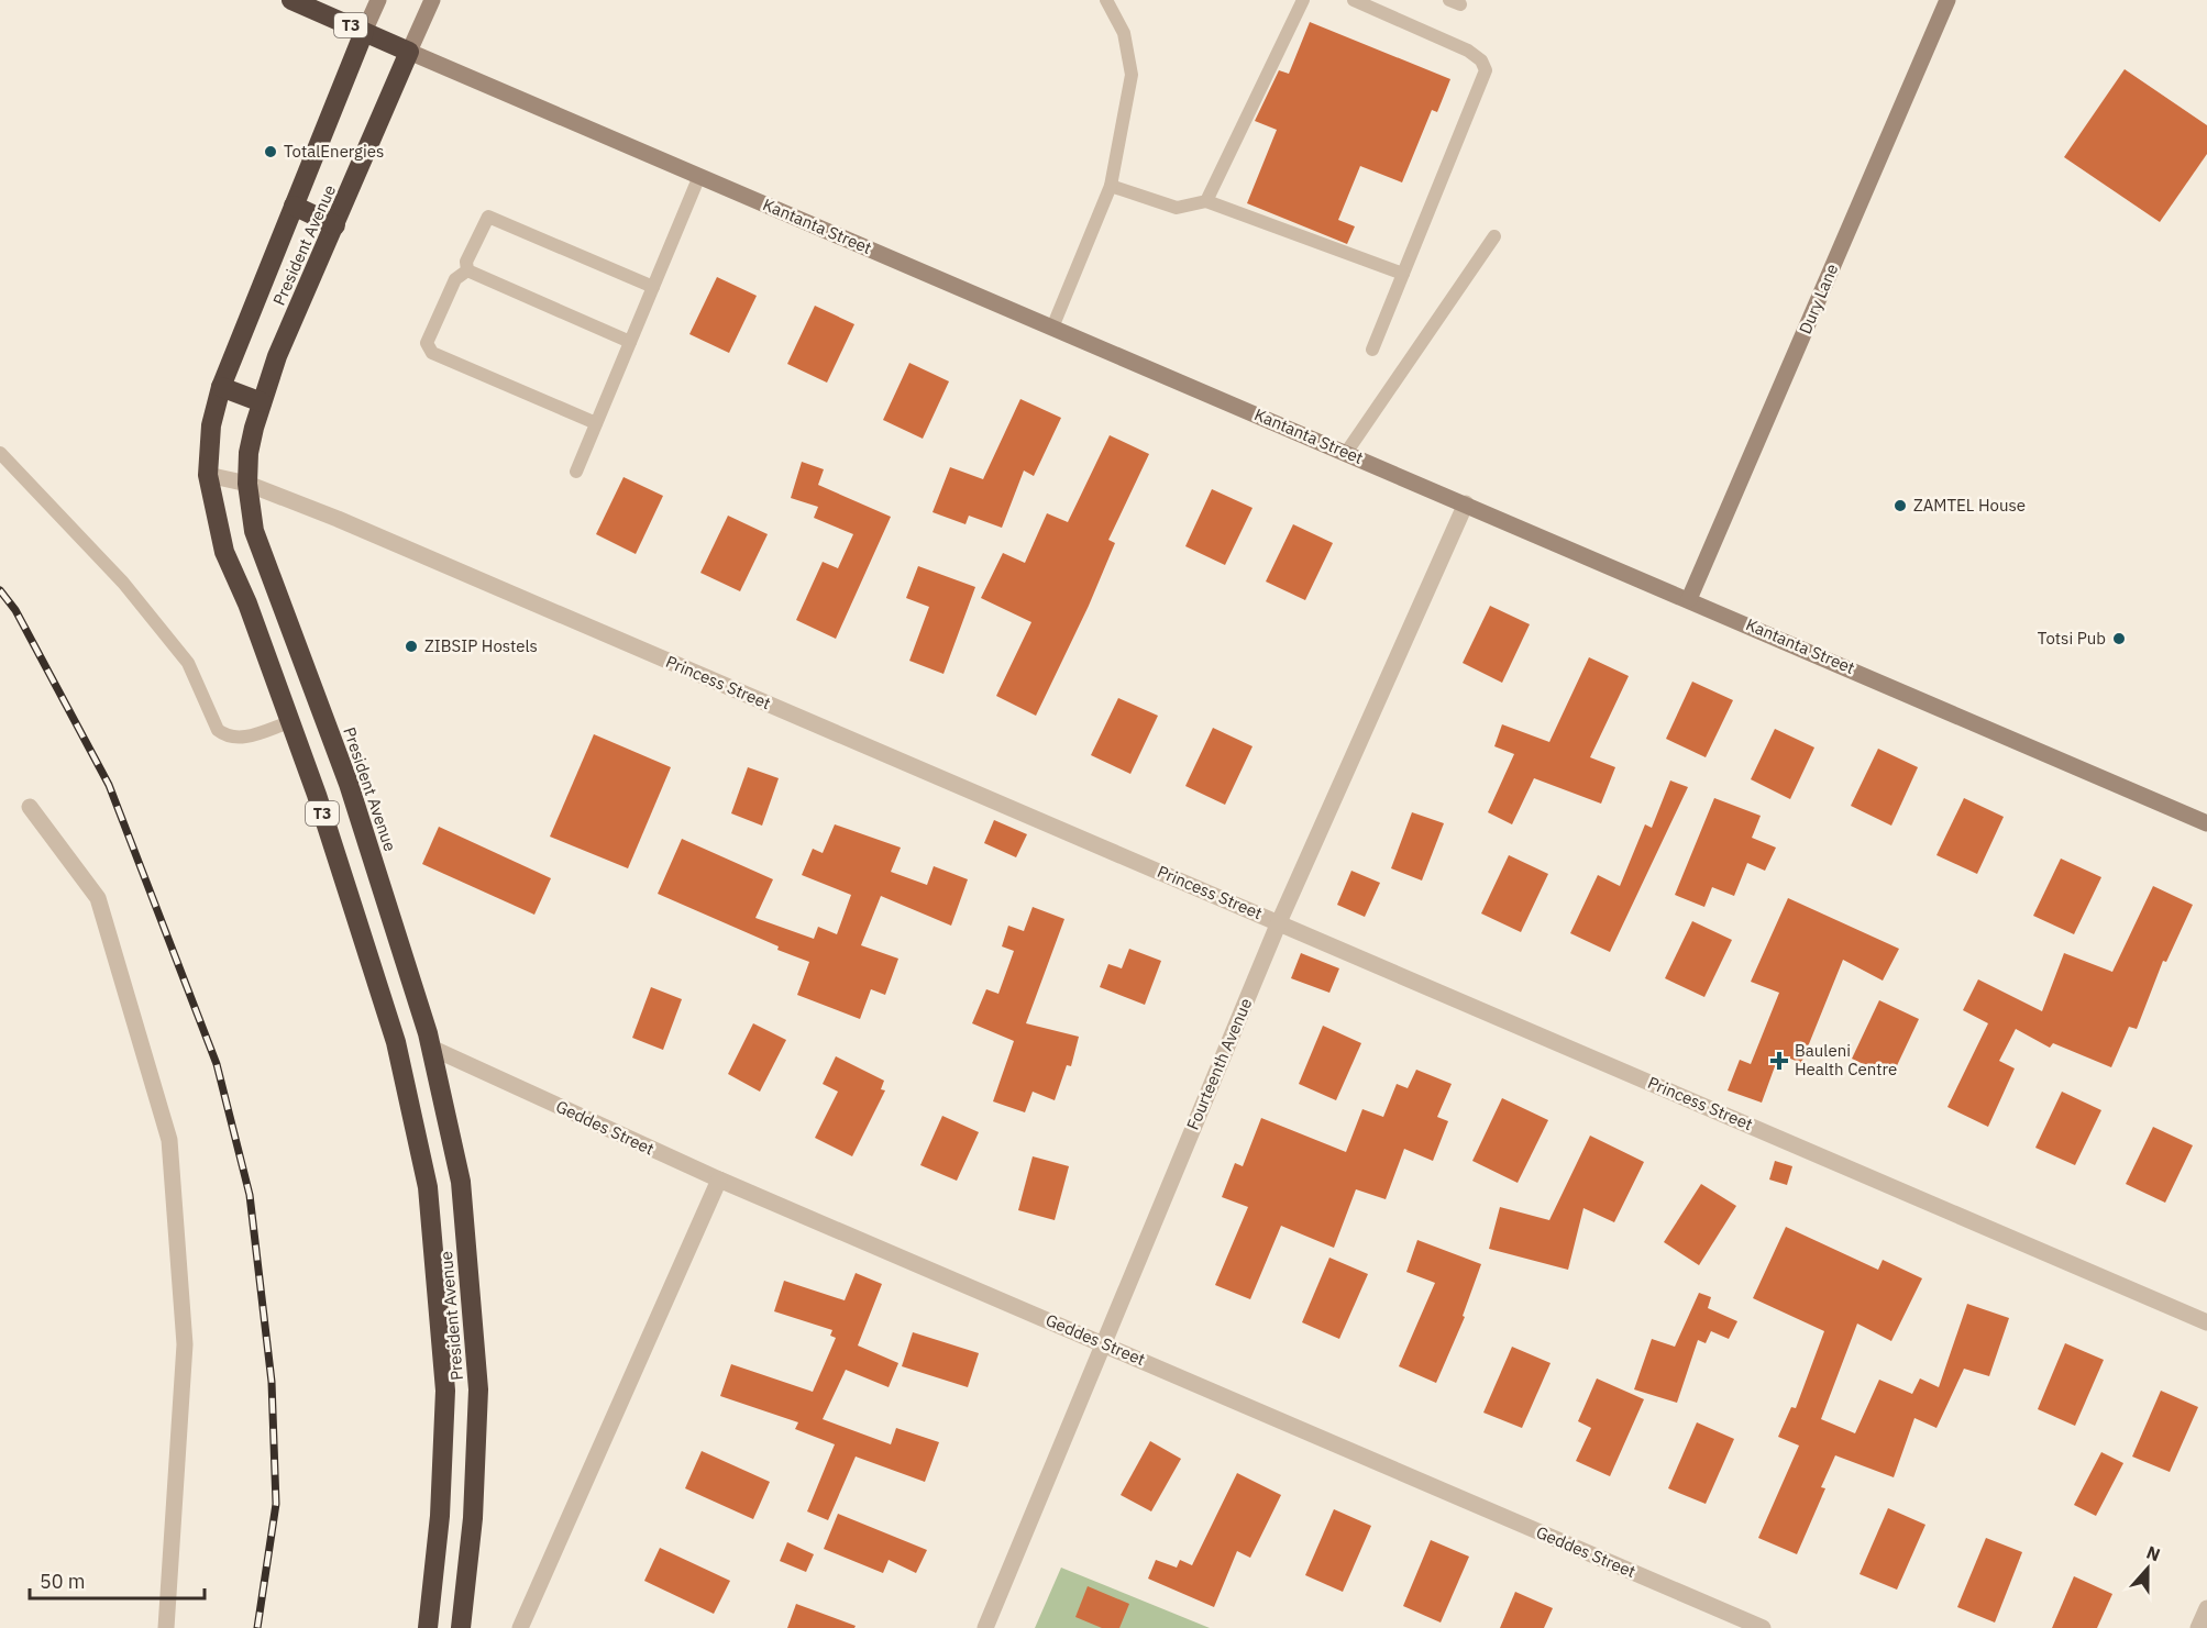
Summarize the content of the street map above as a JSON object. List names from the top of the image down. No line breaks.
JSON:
{"streets":{"highway":["T3","President Avenue"],"street":["Kantanta Street","Dury Lane","Princess Street","Fourteenth Avenue","Geddes Street"]},"crossings":[["T3","Kantanta Street"],["T3","President Avenue"],["Kantanta Street","President Avenue"],["Kantanta Street","Dury Lane"],["Kantanta Street","Fourteenth Avenue"],["President Avenue","Princess Street"],["President Avenue","Geddes Street"],["Princess Street","Fourteenth Avenue"],["Fourteenth Avenue","Geddes Street"]],"places":{"other":["TotalEnergies","ZAMTEL House","Totsi Pub","ZIBSIP Hostels"],"health":["Bauleni Health Centre"]},"scale_bar":"50 m","north":"top"}
